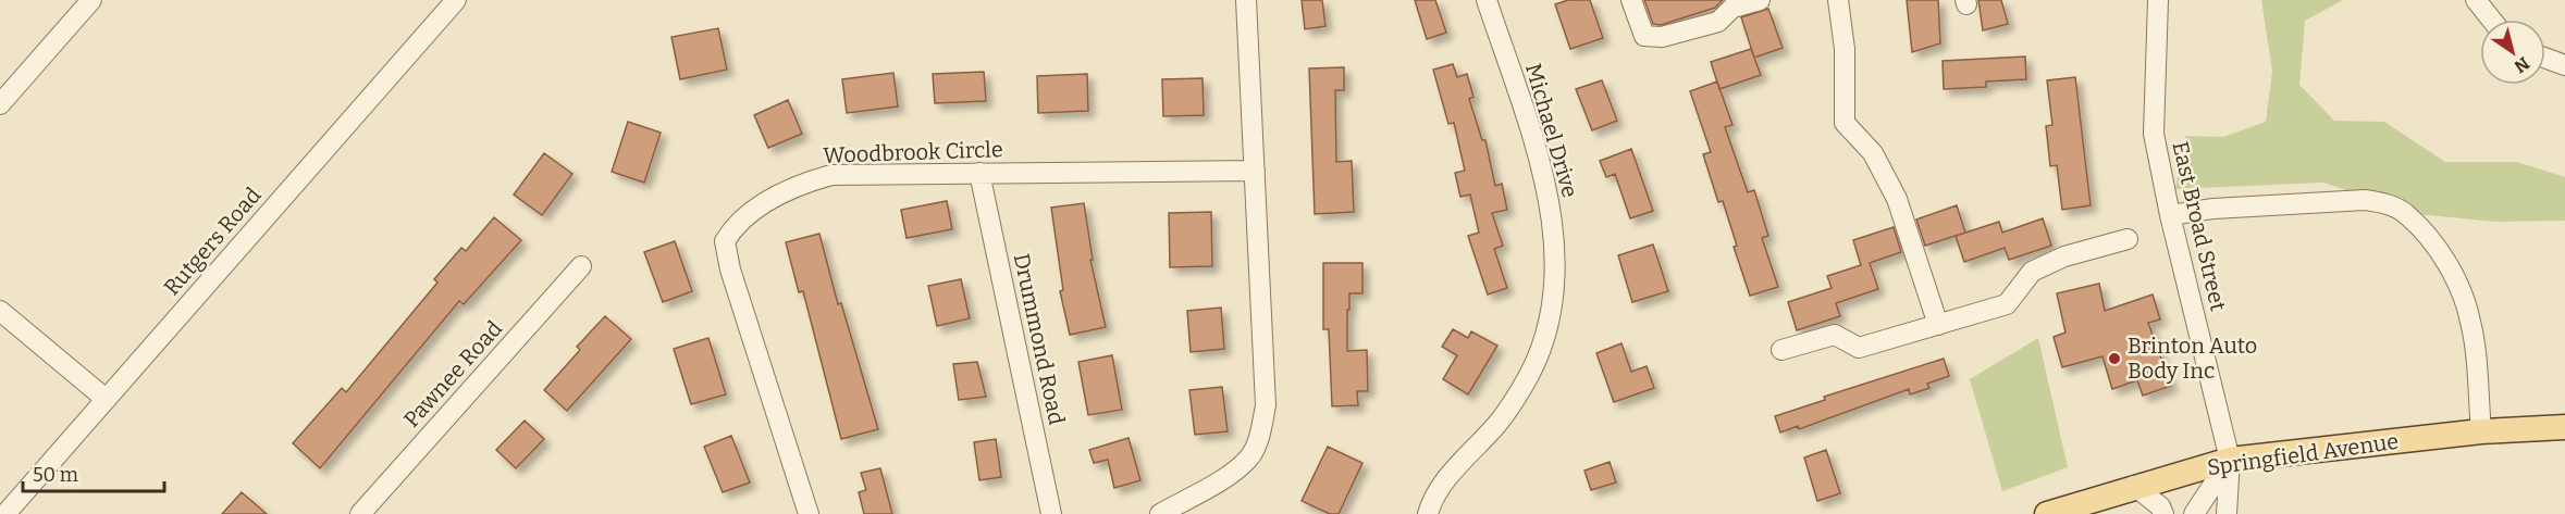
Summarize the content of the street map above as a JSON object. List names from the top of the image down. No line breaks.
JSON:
{"streets":{"main road":["Springfield Avenue"],"street":["Michael Drive","Woodbrook Circle","East Broad Street","Rutgers Road","Drummond Road","Pawnee Road"]},"crossings":[["Woodbrook Circle","Drummond Road"],["East Broad Street","Springfield Avenue"]],"places":["Brinton Auto Body Inc"],"scale_bar":"50 m","north":"bottom right"}
